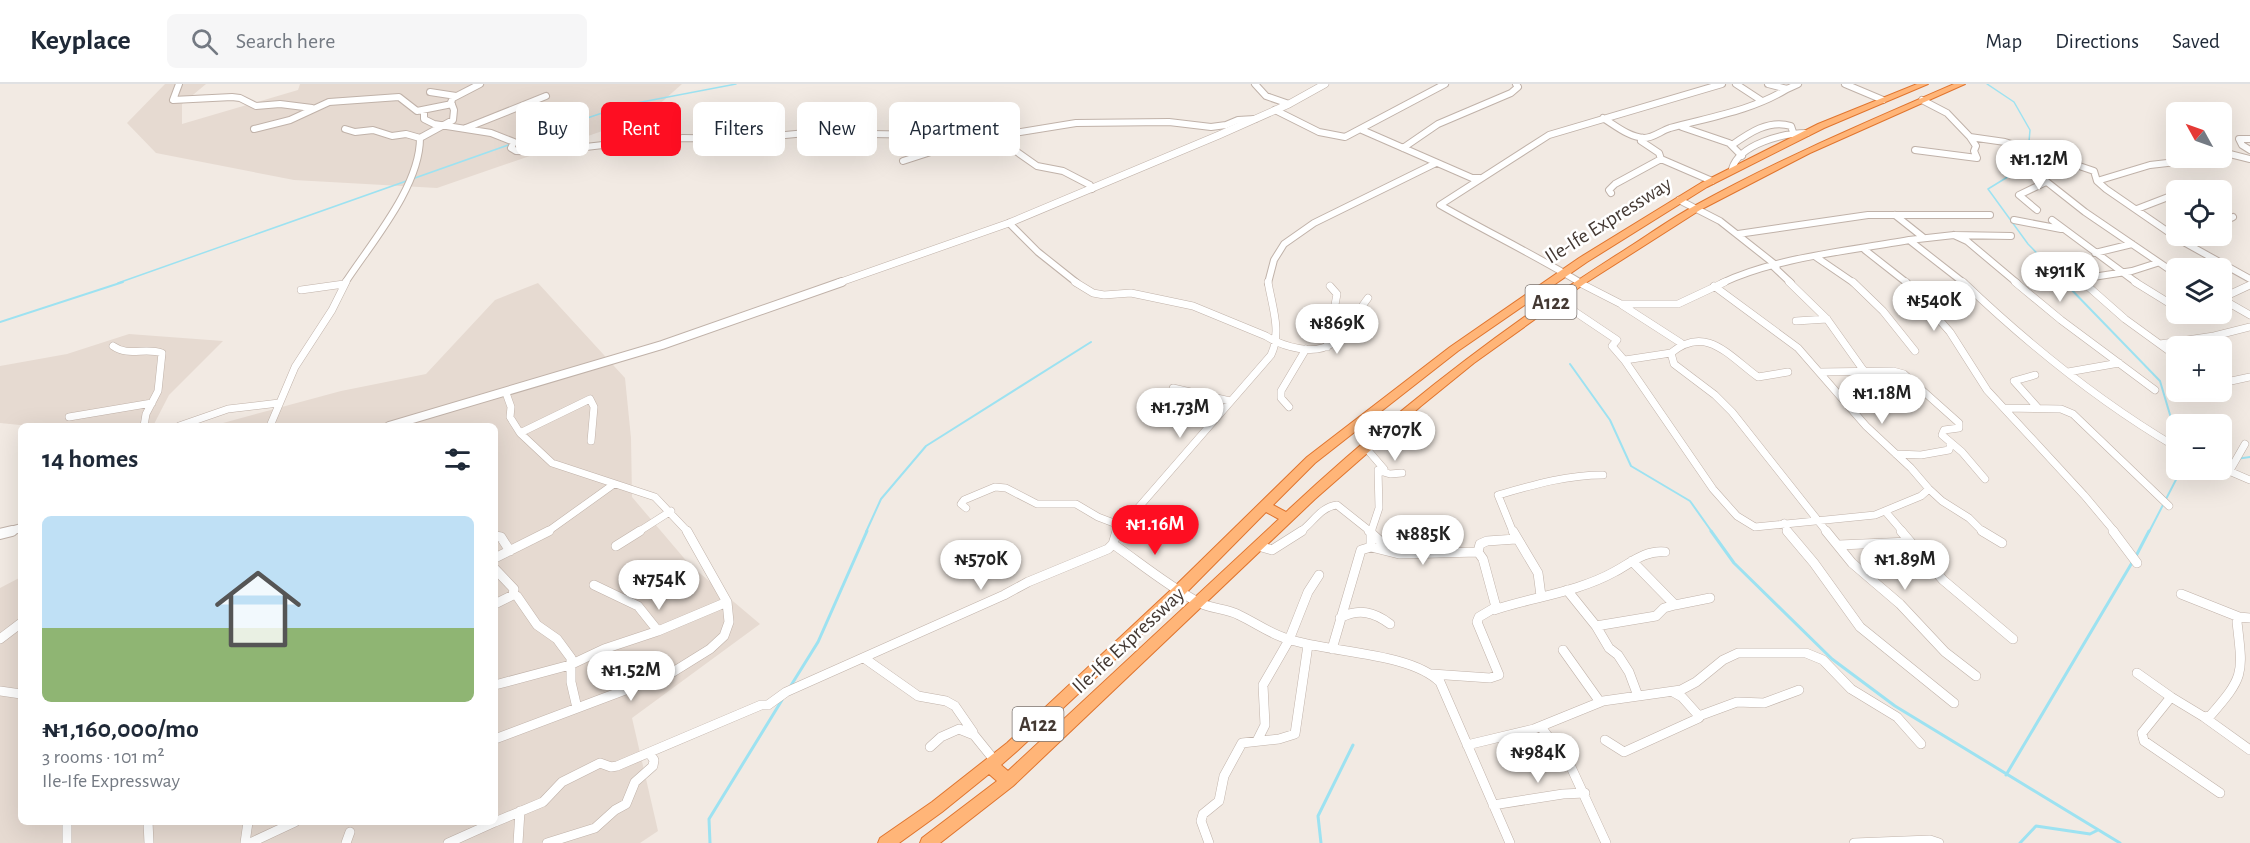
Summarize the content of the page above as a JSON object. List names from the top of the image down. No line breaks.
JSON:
{"streets":{"highway":["Ile-Ife Expressway","A122"]},"north":"top left","page":{"header":"Keyplace","search":"Search here","nav":["Map","Directions","Saved"],"map_buttons":["+","−"],"chip":["Buy","Rent","Filters","New","Apartment"],"price":["₦1.12M","₦911K","₦540K","₦869K","₦1.18M","₦1.73M","₦707K","₦1.16M","₦885K","₦570K","₦1.89M","₦754K","₦1.52M","₦984K"],"heading":"14 homes","list":[{"name":"₦1,160,000/mo","note":"3 rooms · 101 m² · Ile-Ife Expressway"}]}}
